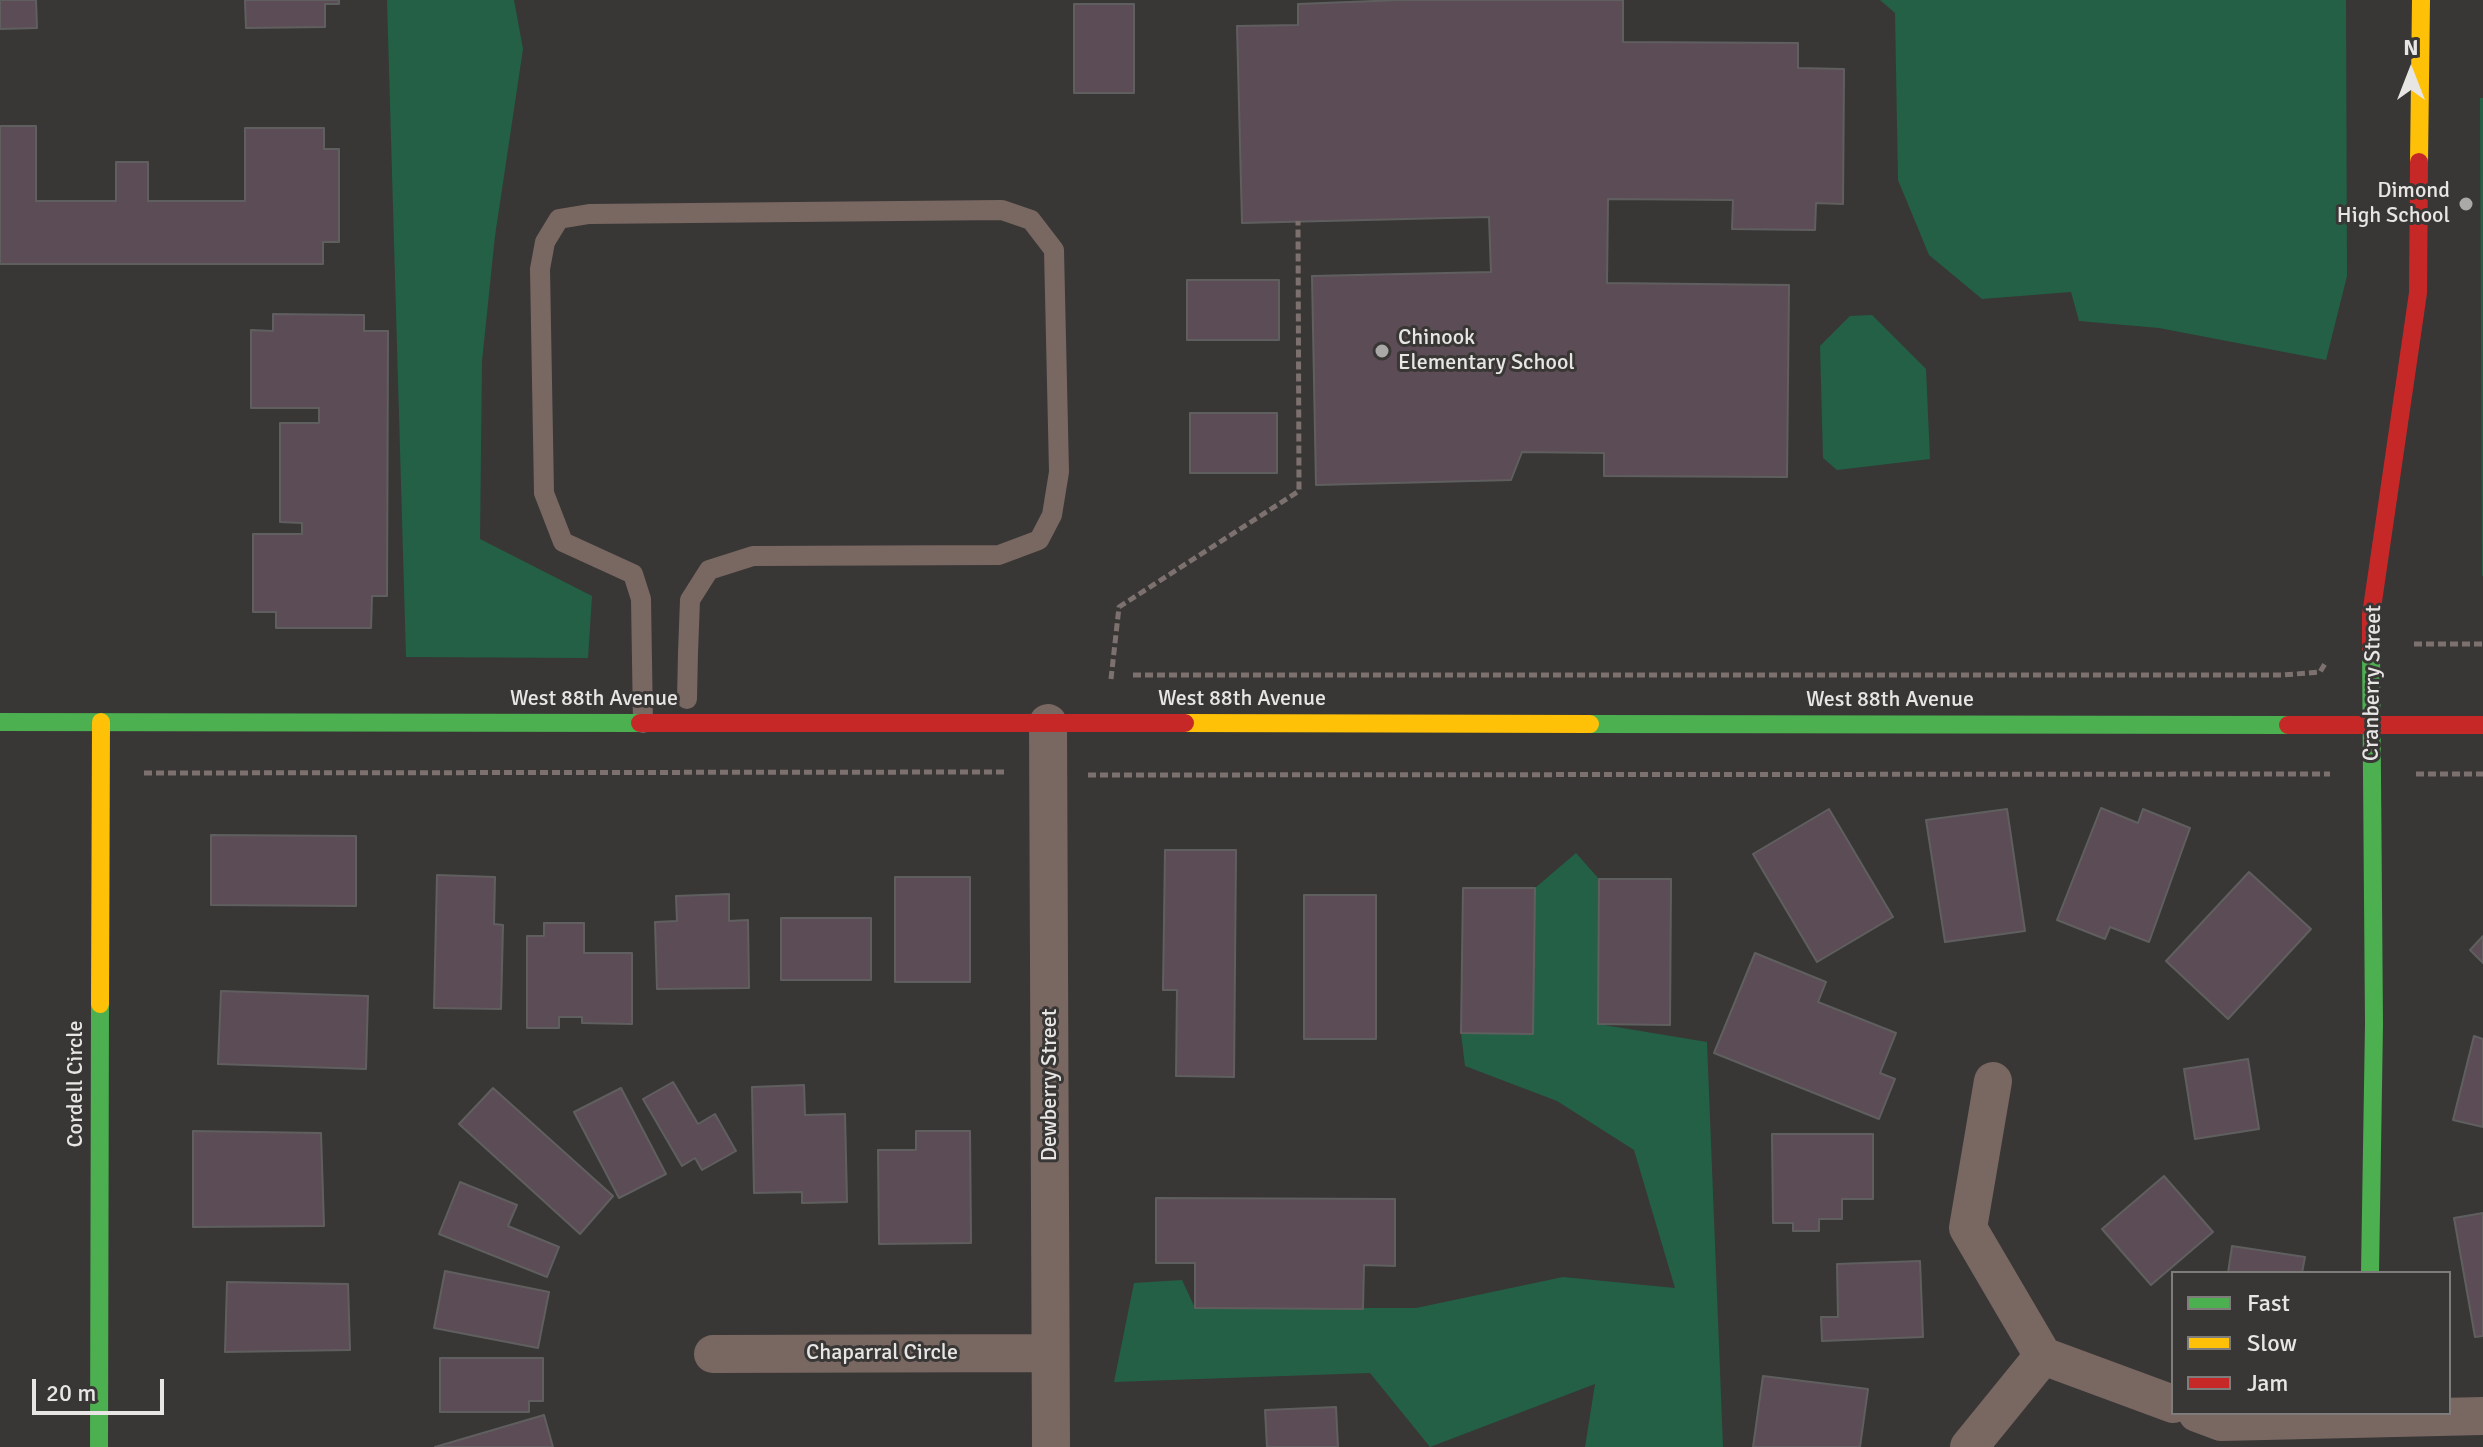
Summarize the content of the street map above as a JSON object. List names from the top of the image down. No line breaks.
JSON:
{"streets":{"street":["Cranberry Street","West 88th Avenue","Cordell Circle","Dewberry Street","Chaparral Circle"]},"crossings":[["Cranberry Street","West 88th Avenue"],["West 88th Avenue","Cordell Circle"],["West 88th Avenue","Dewberry Street"],["Dewberry Street","Chaparral Circle"]],"places":["Dimond High School","Chinook Elementary School"],"legend":["Fast","Slow","Jam"],"scale_bar":"20 m","north":"top"}
